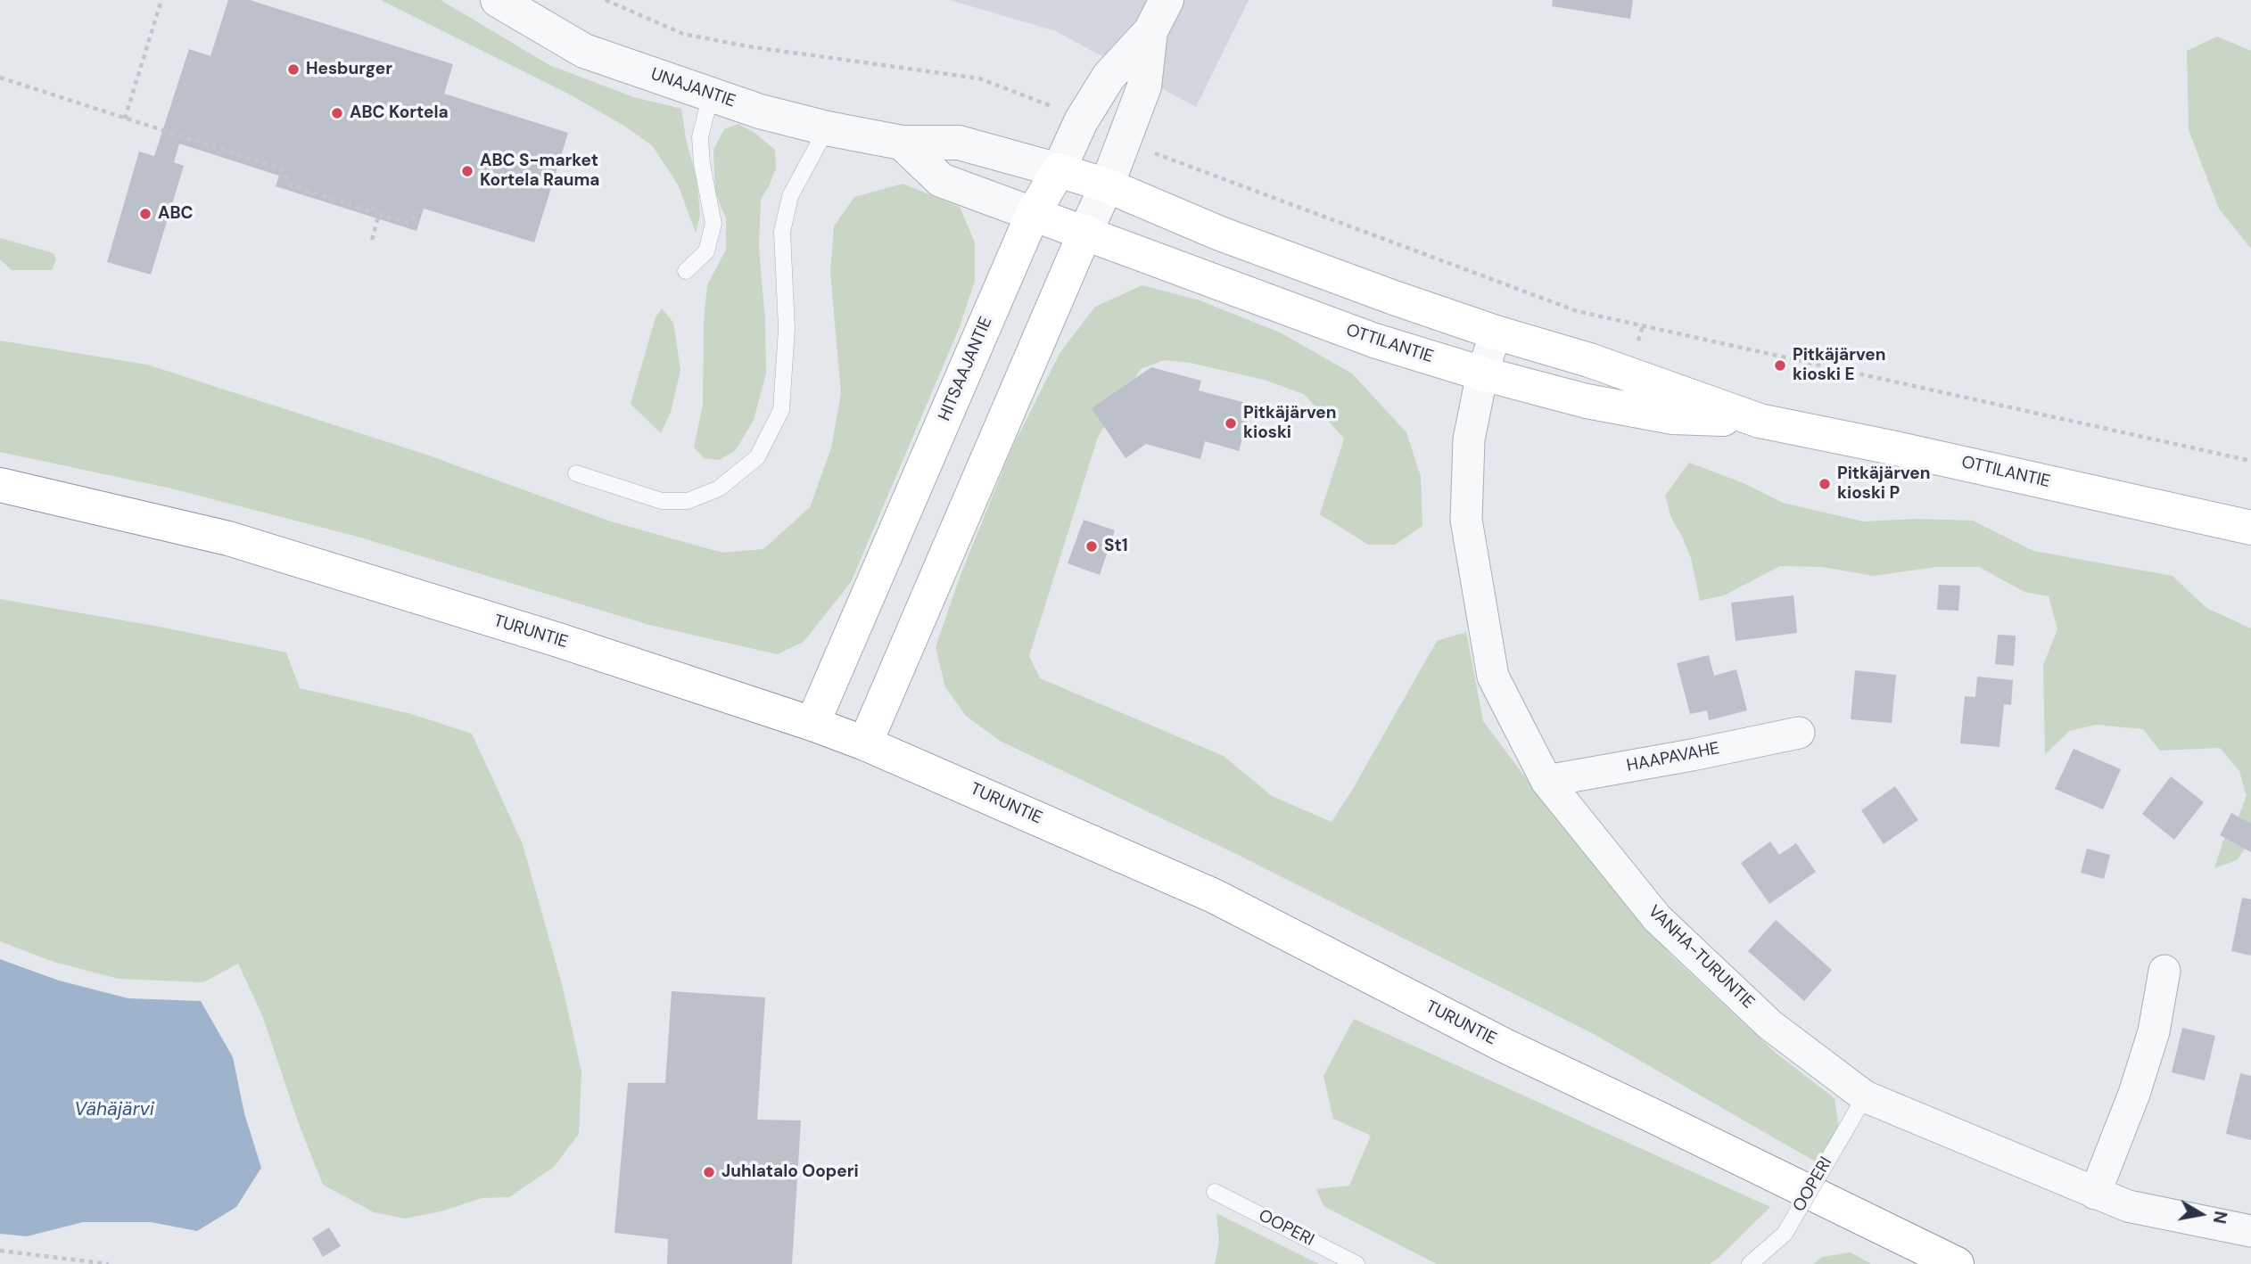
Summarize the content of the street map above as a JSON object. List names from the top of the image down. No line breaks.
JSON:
{"streets":{"main road":["OTTILANTIE","HITSAAJANTIE","TURUNTIE"],"street":["UNAJANTIE","HAAPAVAHE","VANHA-TURUNTIE"],"lane":["OOPERI"]},"crossings":[["UNAJANTIE","OTTILANTIE"],["UNAJANTIE","HITSAAJANTIE"],["OTTILANTIE","HITSAAJANTIE"],["OTTILANTIE","VANHA-TURUNTIE"],["HITSAAJANTIE","TURUNTIE"],["HAAPAVAHE","VANHA-TURUNTIE"],["VANHA-TURUNTIE","OOPERI"]],"water":["Vähäjärvi"],"places":["Hesburger","ABC Kortela","ABC S-market Kortela Rauma","ABC","Pitkäjärven kioski E","Pitkäjärven kioski","Pitkäjärven kioski P","St1","Juhlatalo Ooperi"],"north":"right"}
